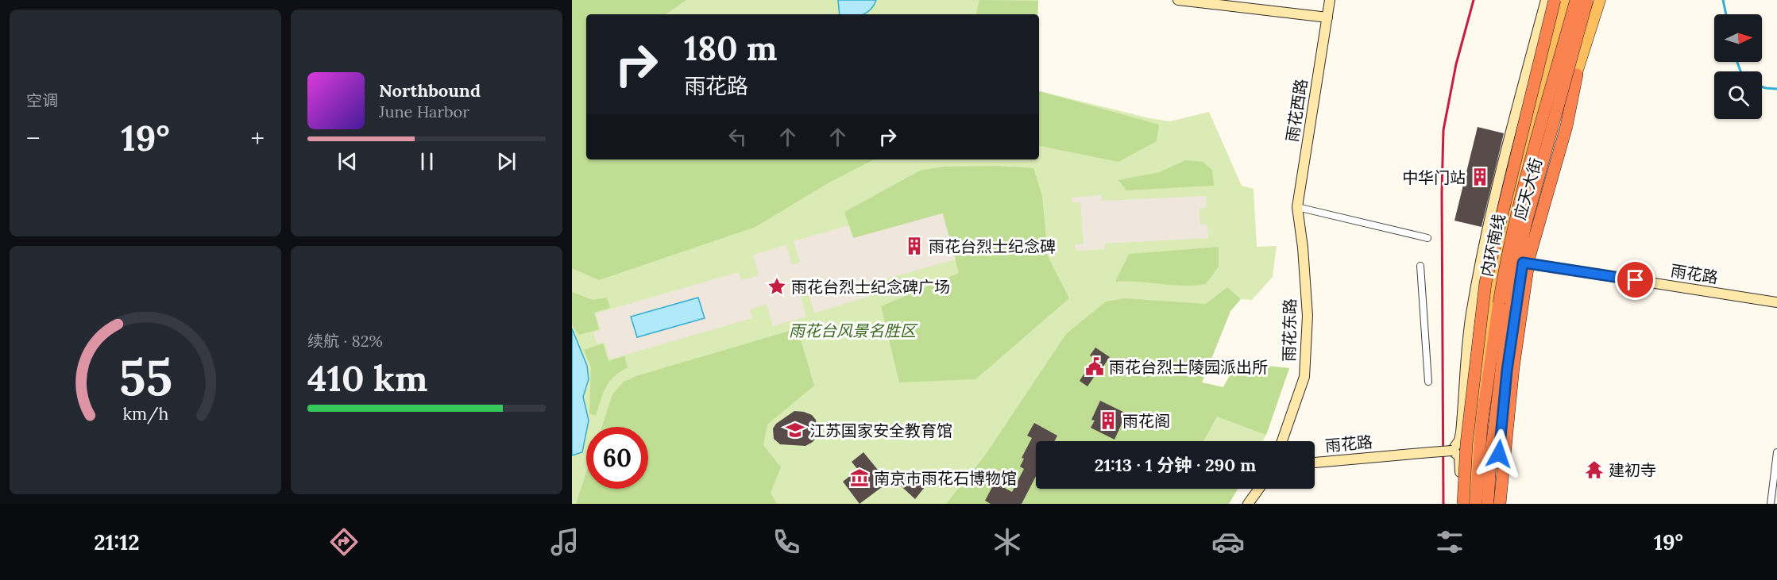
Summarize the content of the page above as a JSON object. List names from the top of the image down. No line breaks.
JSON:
{"streets":{"highway":["内环南线"],"main road":["应天大街"],"street":["雨花西路","雨花路","雨花东路"]},"crossings":[["雨花西路","雨花东路"],["应天大街","雨花路"]],"parks":["雨花台风景名胜区"],"places":{"building":["中华门站","雨花台烈士纪念碑","雨花阁"],"place":["雨花台烈士纪念碑广场"],"public building":["雨花台烈士陵园派出所"],"school or university":["江苏国家安全教育馆"],"temple":["建初寺"],"museum":["南京市雨花石博物馆"]},"north":"right","page":{"tile":["空调",["续航 · 82%","410 km"]],"turn":["180 m","雨花路"],"song":["Northbound","June Harbor"],"heat":["−","19°","+"],"limit":"60","trip":"21:13 · 1 分钟 · 290 m","tabs":["21:12","19°"],"gauge":["55","km/h"]}}
